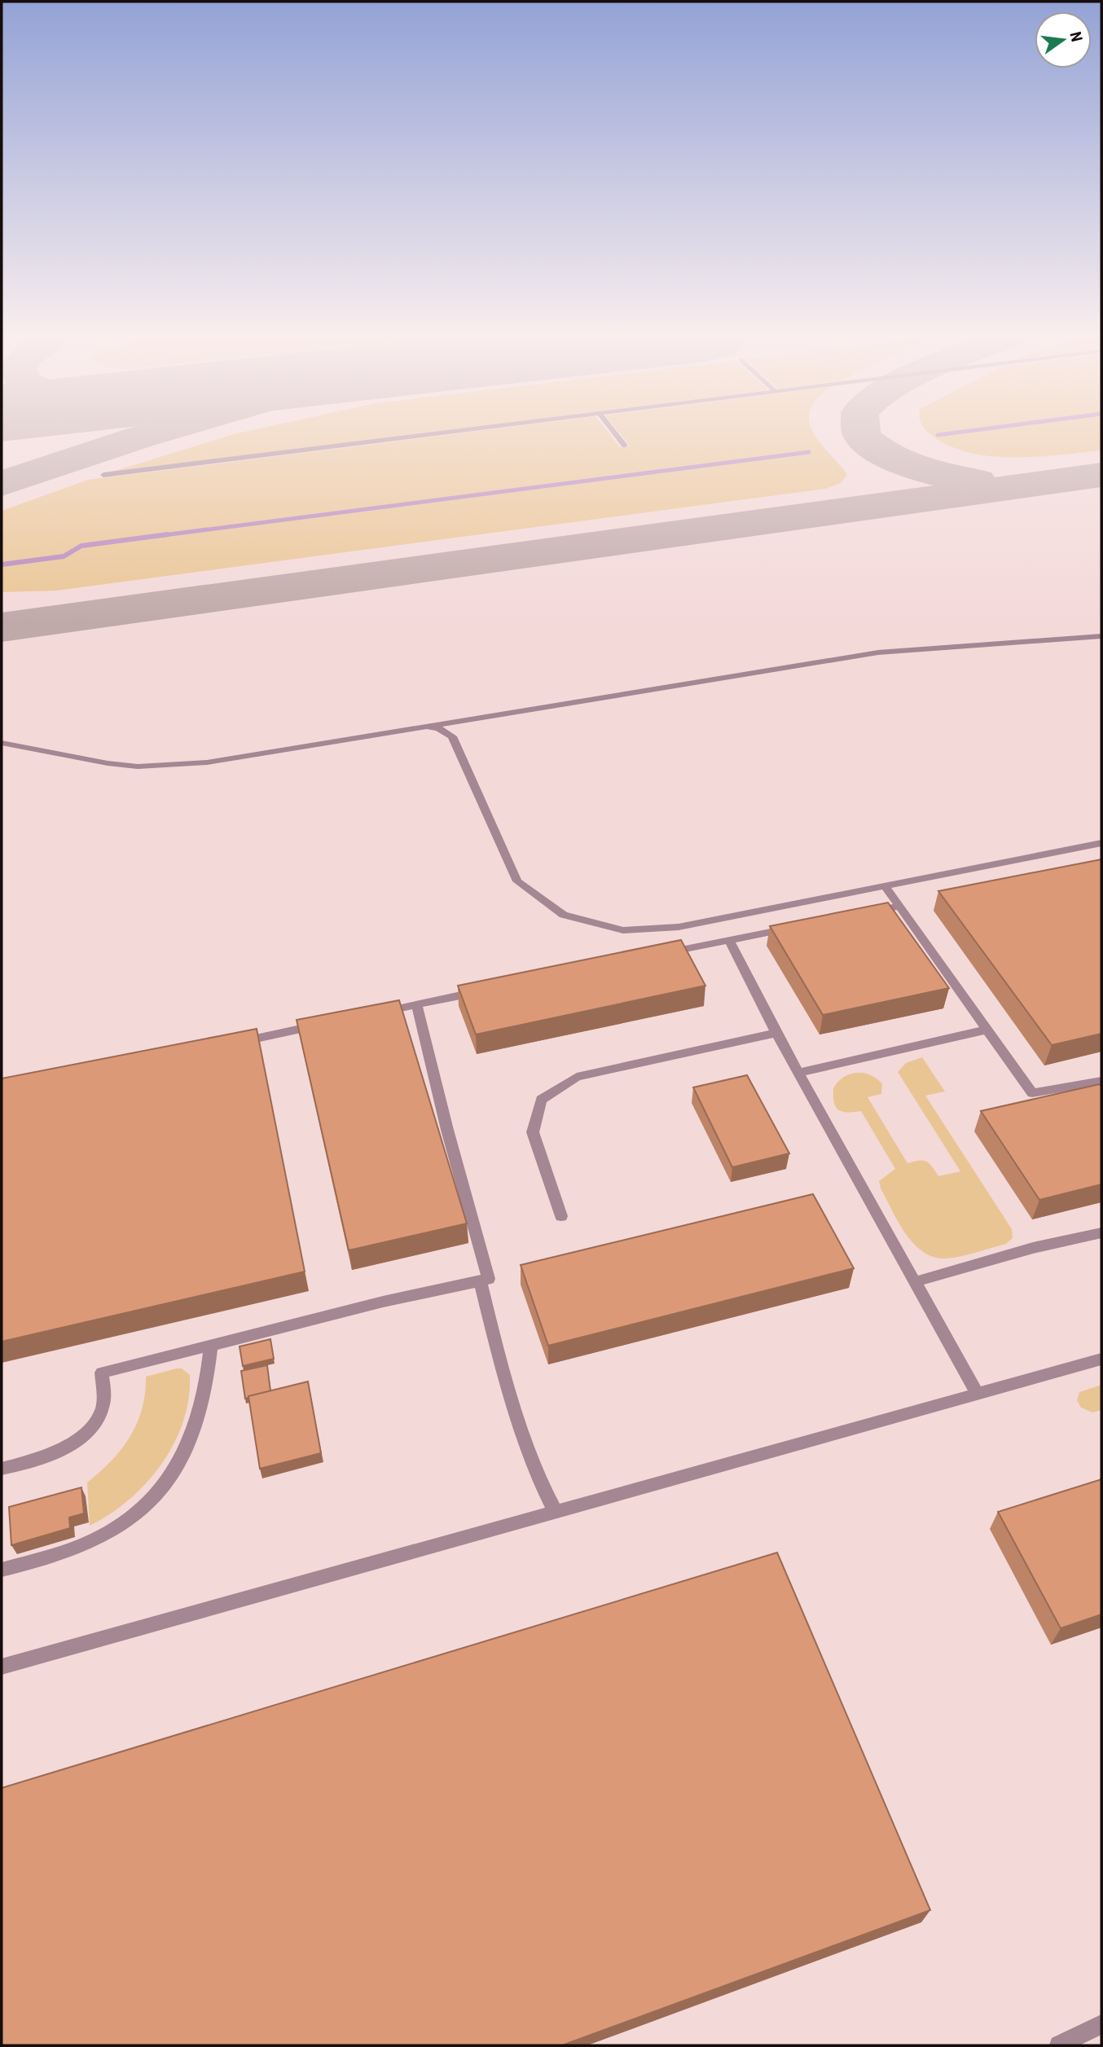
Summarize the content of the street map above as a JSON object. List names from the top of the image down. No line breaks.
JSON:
{"north":"right"}
